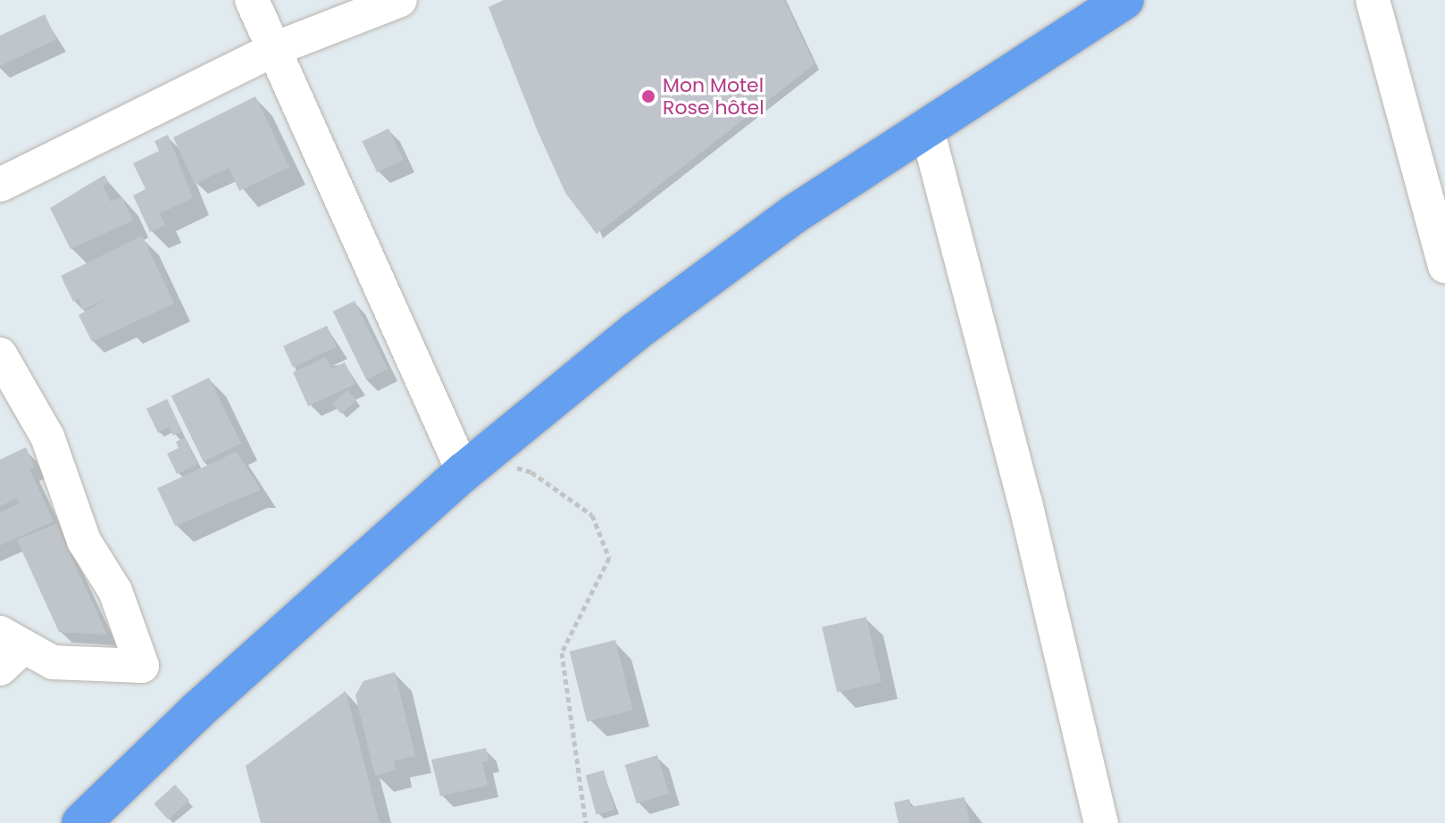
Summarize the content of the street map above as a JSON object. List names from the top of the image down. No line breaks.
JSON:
{"places":["Mon Motel Rose hôtel"]}
